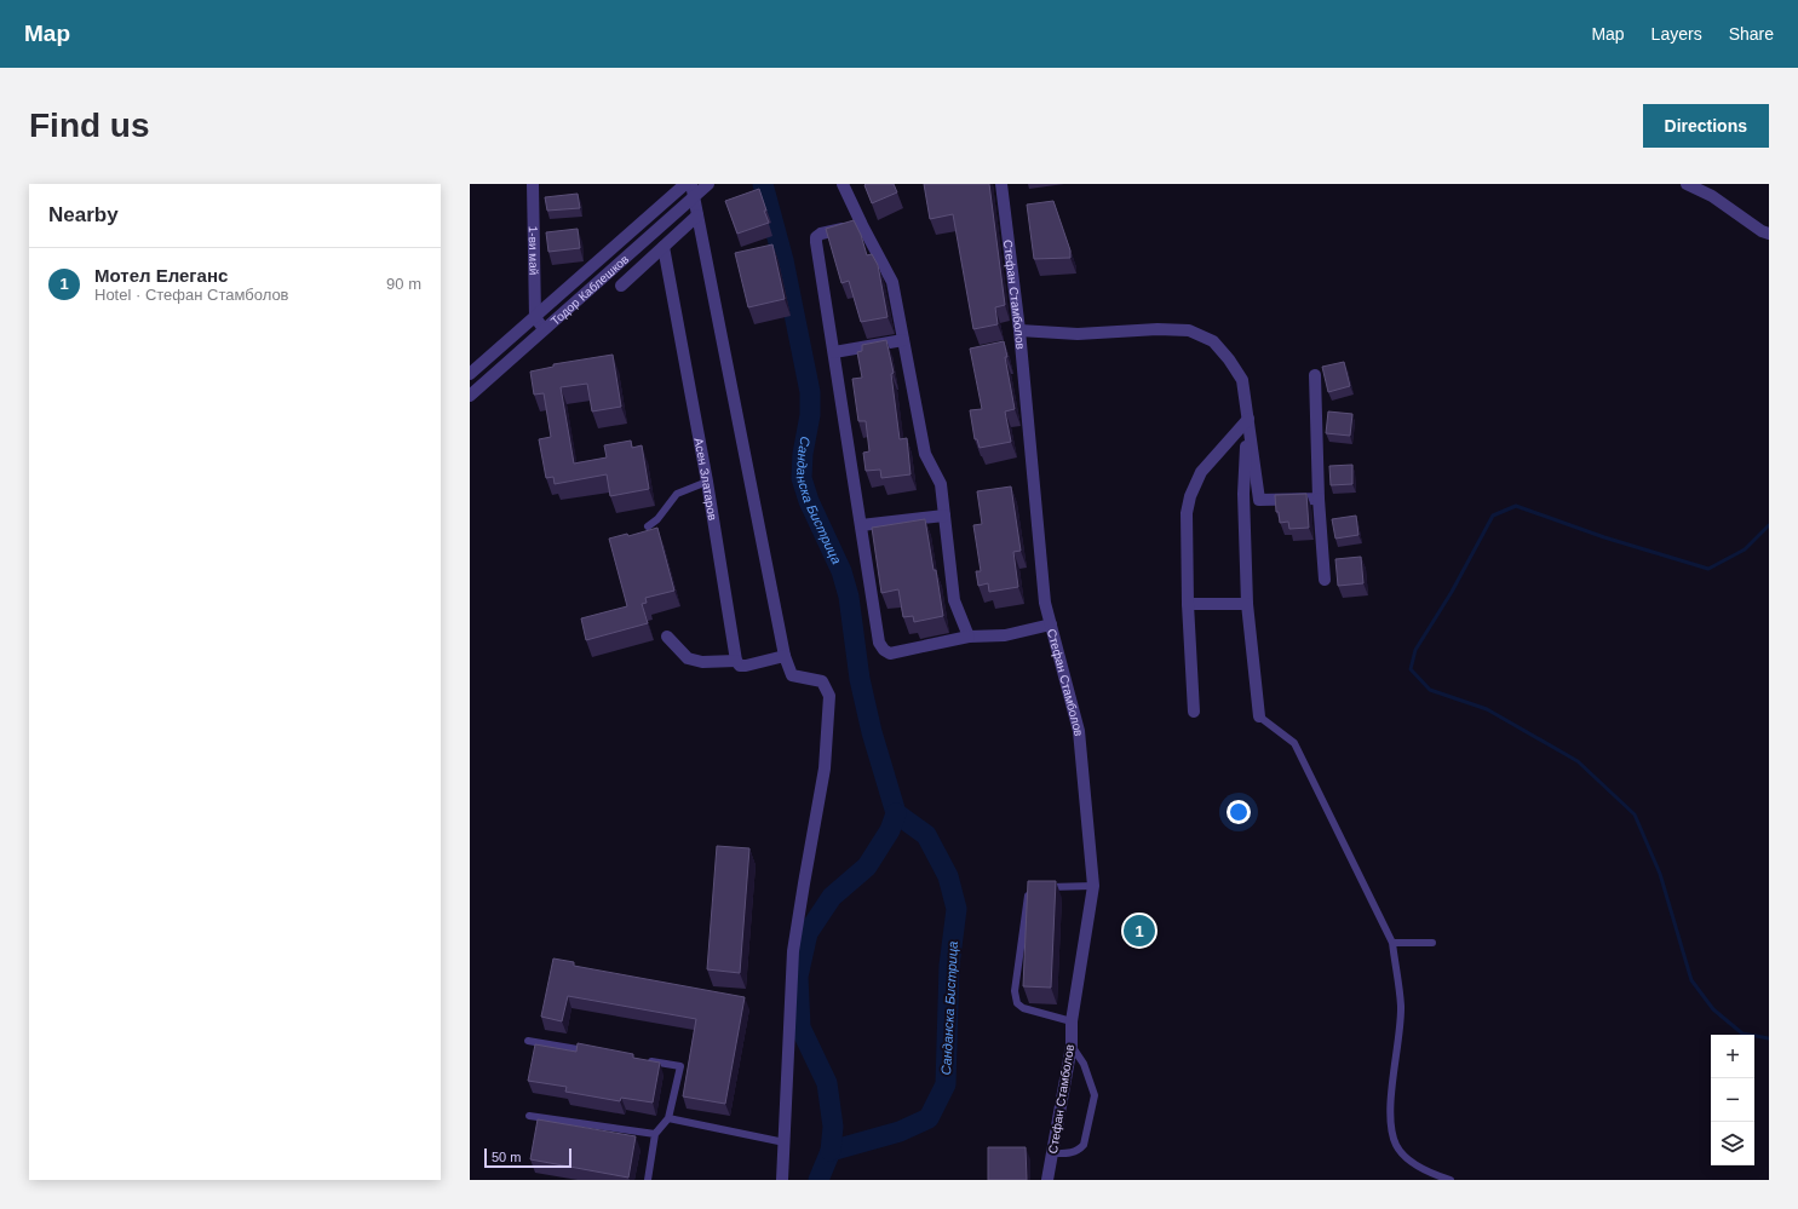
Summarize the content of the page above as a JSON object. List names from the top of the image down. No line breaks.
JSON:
{"streets":{"street":["1-ви май","Тодор Каблешков","Стефан Стамболов","Асен Златаров"]},"crossings":[["1-ви май","Тодор Каблешков"]],"water":["Санданска Бистрица"],"scale_bar":"50 m","page":{"header":"Map","nav":["Map","Layers","Share"],"buttons":"Directions","title":"Find us","heading":"Nearby","list":[{"mark":"1","name":"Мотел Елеганс","note":"Hotel · Стефан Стамболов","value":"90 m"}],"pins":"1","map_buttons":["+","−"],"scale":"50 m"}}
